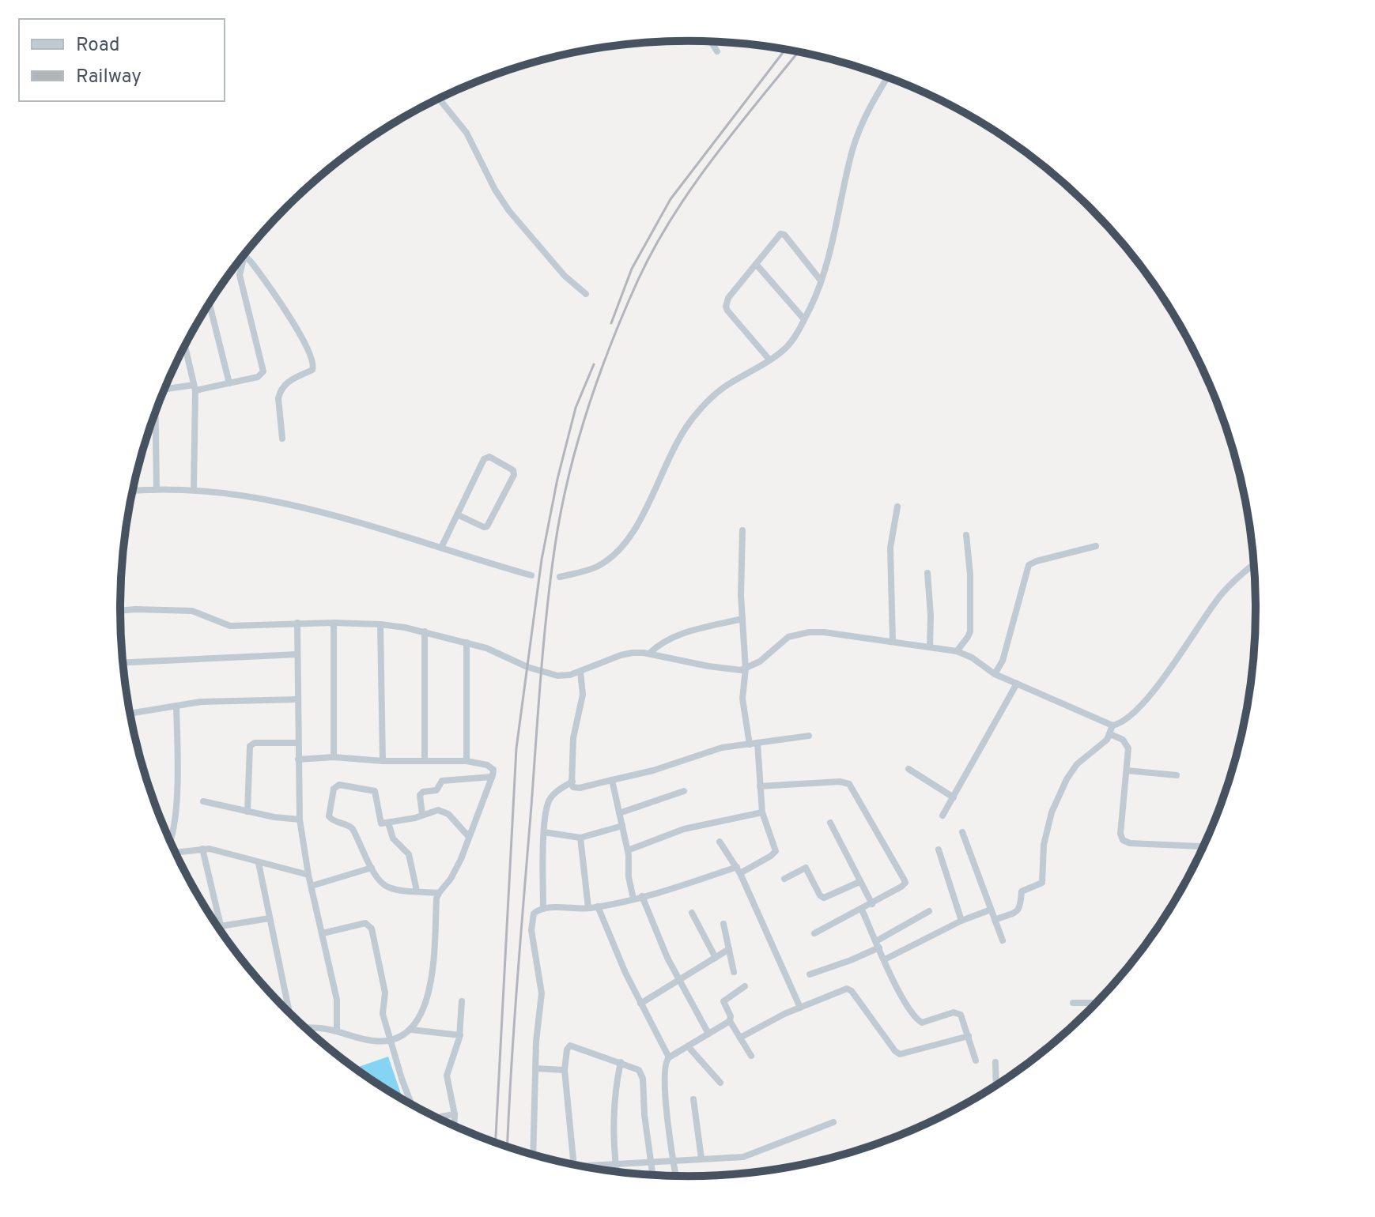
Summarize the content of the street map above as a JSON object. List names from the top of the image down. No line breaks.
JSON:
{"legend":["Road","Railway"]}
